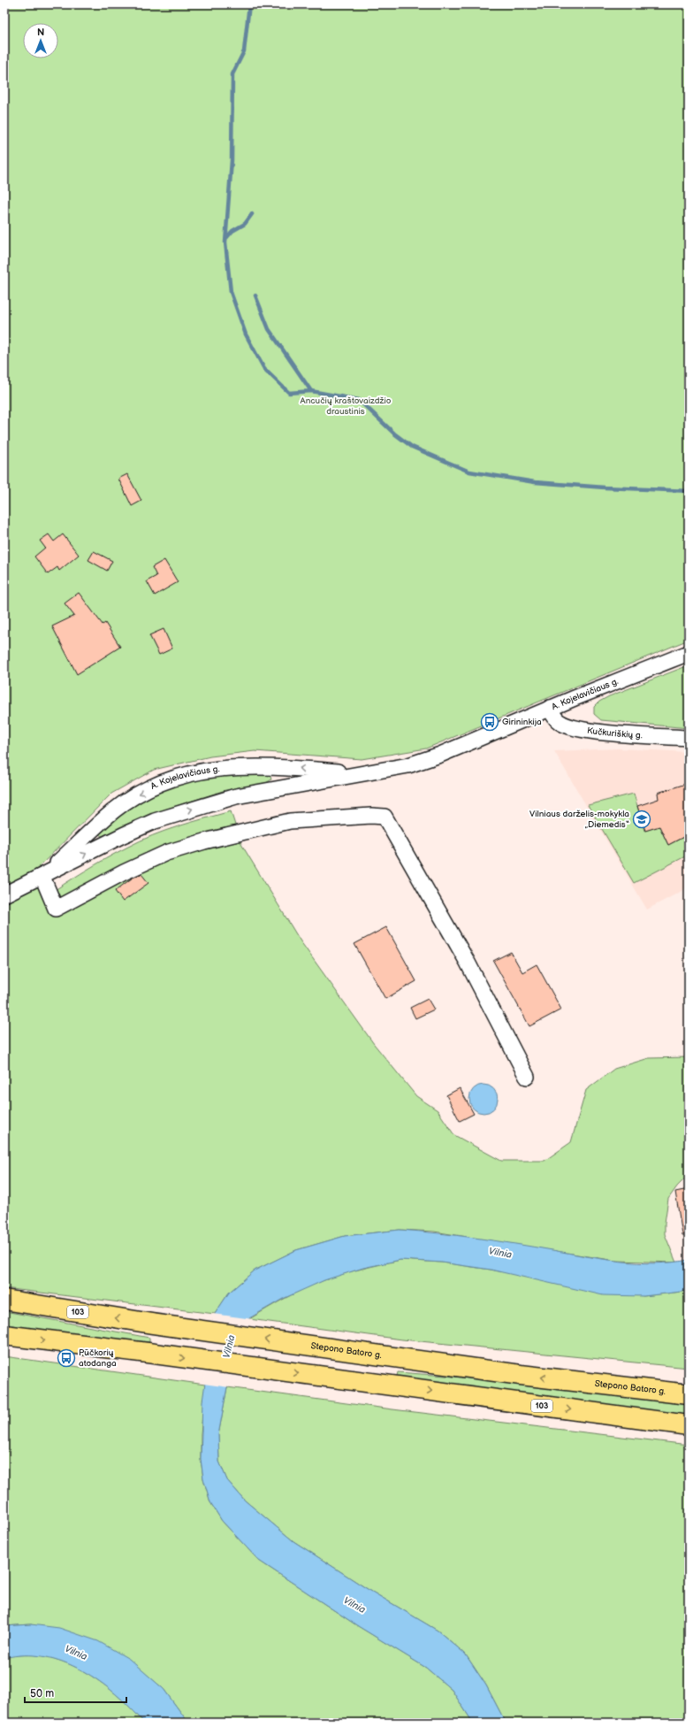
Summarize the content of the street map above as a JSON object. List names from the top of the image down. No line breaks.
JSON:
{"streets":{"main road":["103","Stepono Batoro g."],"street":["A. Kojelavičiaus g.","Kučkuriškių g."]},"crossings":[["A. Kojelavičiaus g.","Kučkuriškių g."]],"water":["Vilnia"],"parks":["Ancučių kraštovaizdžio draustinis"],"places":{"bus stop":["Girininkija","Pūčkorių atodanga"],"school or university":["Vilniaus darželis-mokykla „Diemedis“"]},"scale_bar":"50 m","north":"top"}
